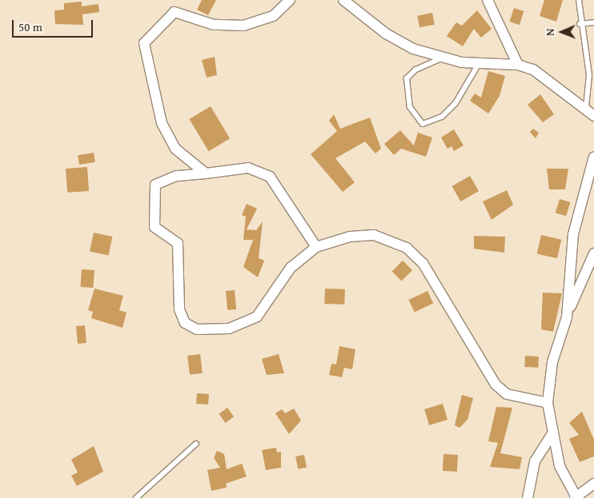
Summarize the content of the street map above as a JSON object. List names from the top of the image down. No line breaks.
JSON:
{"scale_bar":"50 m","north":"left"}
